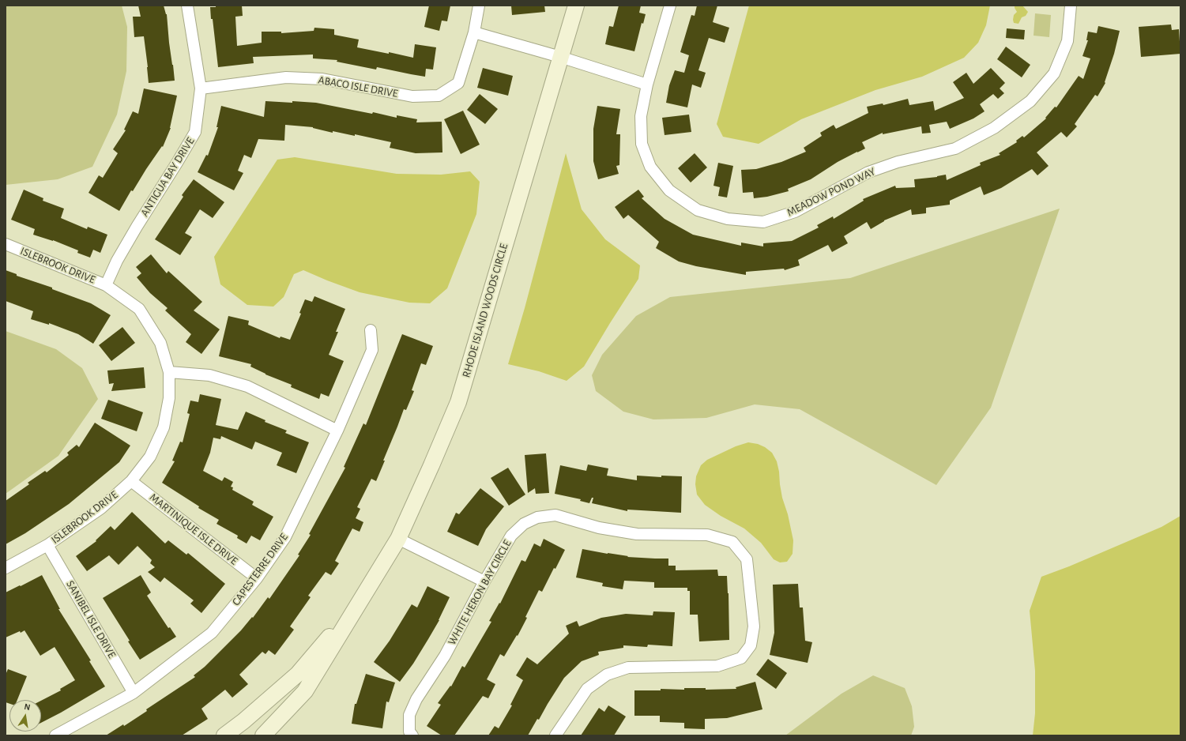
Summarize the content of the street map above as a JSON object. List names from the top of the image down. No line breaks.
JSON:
{"streets":{"street":["ABACO ISLE DRIVE","ANTIGUA BAY DRIVE","MEADOW POND WAY","ISLEBROOK DRIVE","RHODE ISLAND WOODS CIRCLE","MARTINIQUE ISLE DRIVE","CAPESTERRE DRIVE","WHITE HERON BAY CIRCLE","SANIBEL ISLE DRIVE"]},"crossings":[["ABACO ISLE DRIVE","ANTIGUA BAY DRIVE"],["ANTIGUA BAY DRIVE","ISLEBROOK DRIVE"],["ISLEBROOK DRIVE","MARTINIQUE ISLE DRIVE"],["ISLEBROOK DRIVE","SANIBEL ISLE DRIVE"],["MARTINIQUE ISLE DRIVE","CAPESTERRE DRIVE"],["CAPESTERRE DRIVE","SANIBEL ISLE DRIVE"]],"north":"top"}
